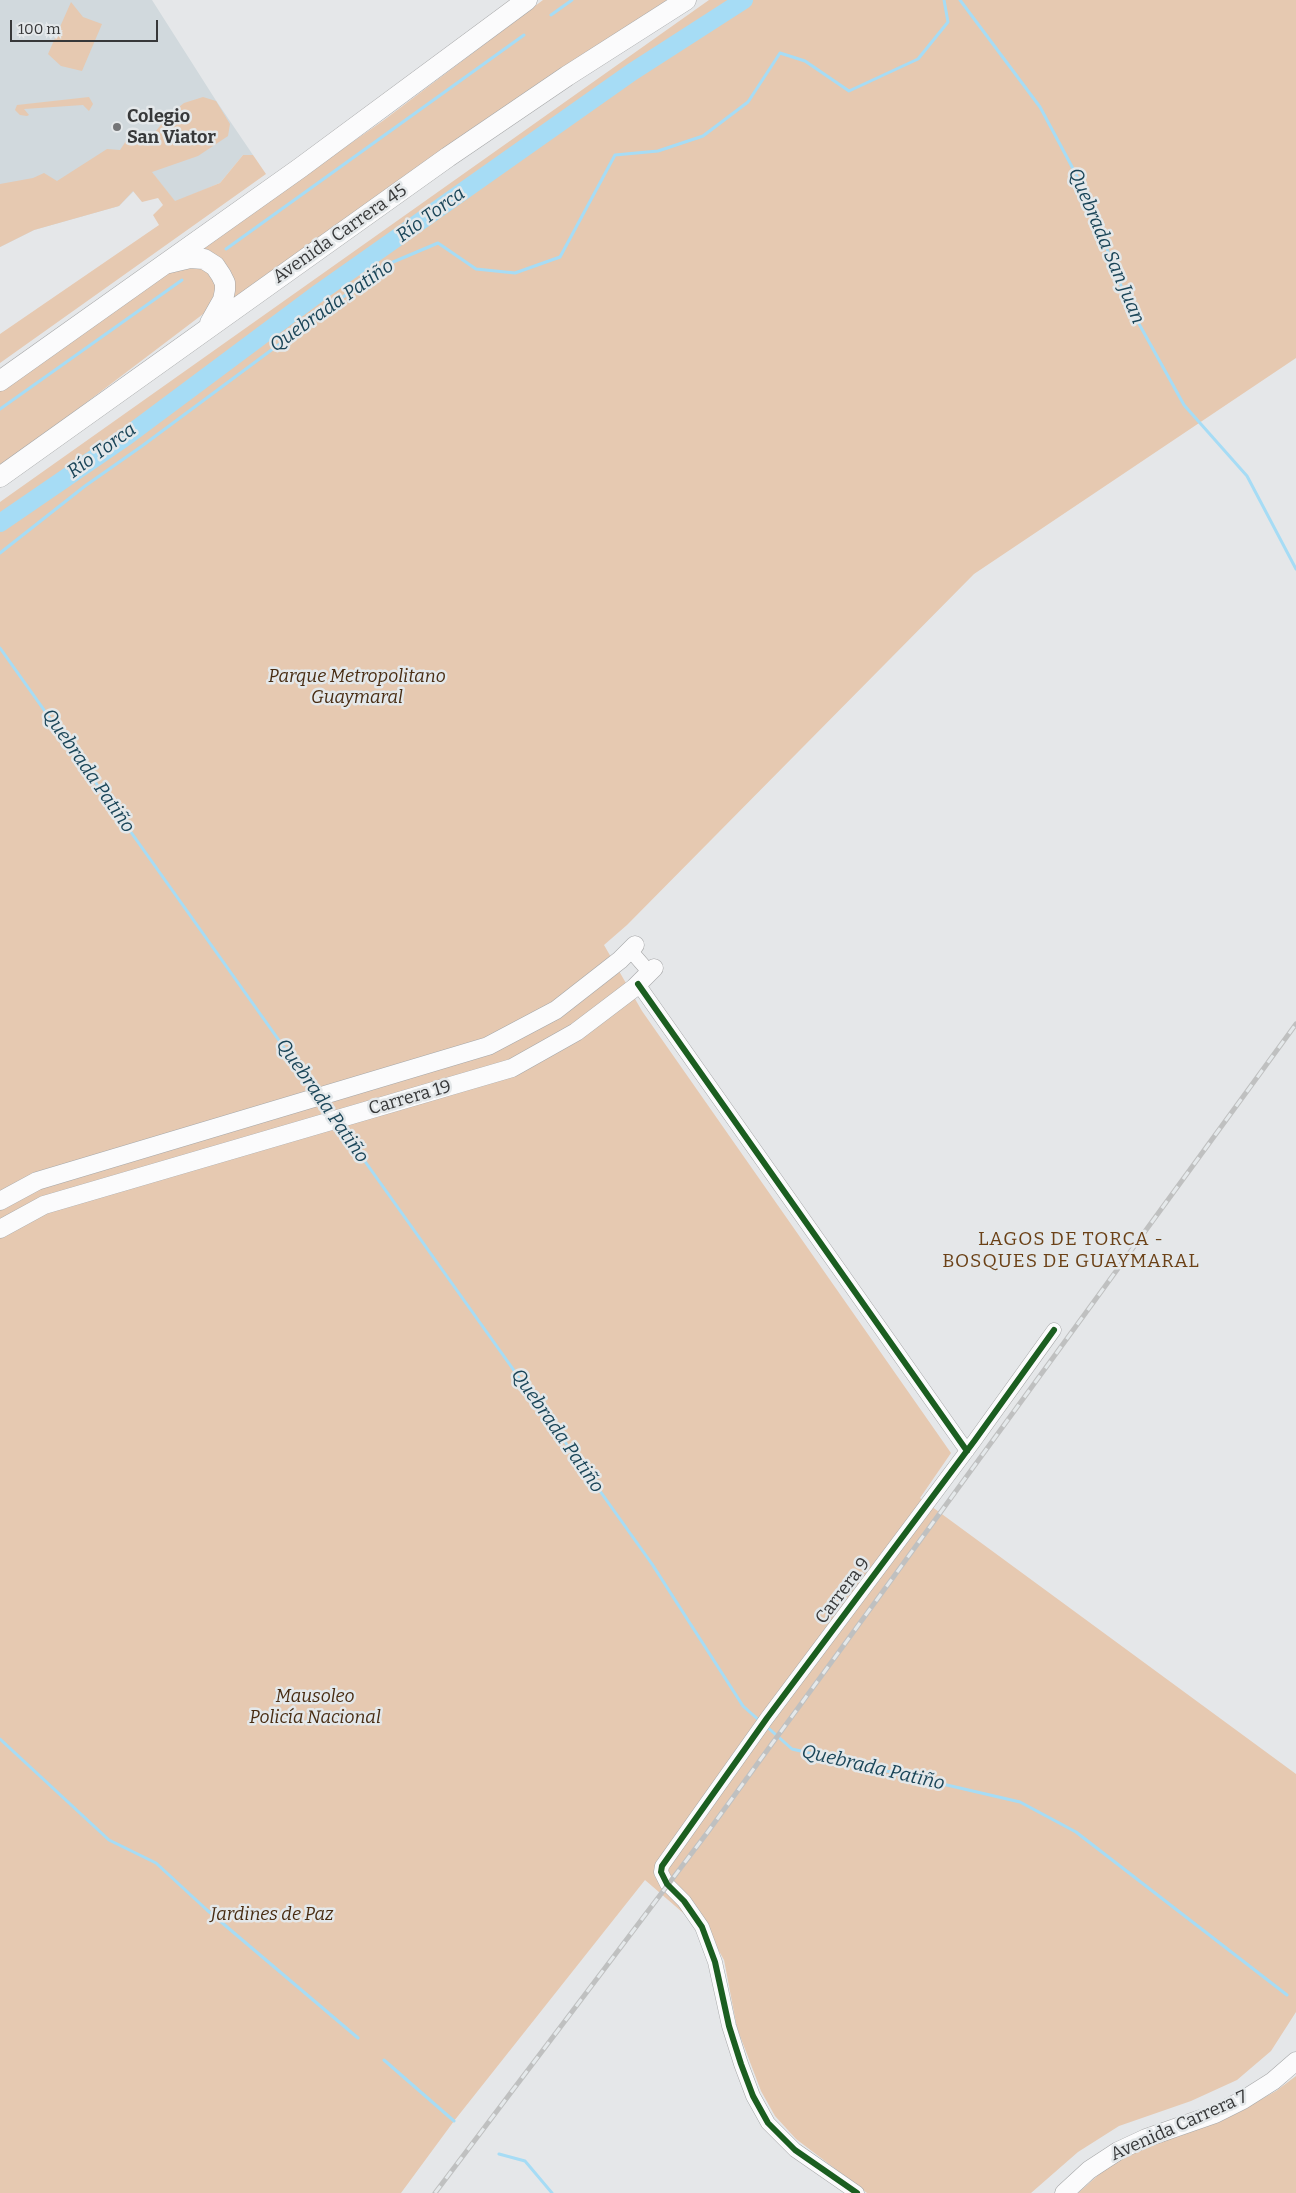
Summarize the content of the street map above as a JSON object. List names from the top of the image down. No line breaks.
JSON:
{"streets":{"highway":["Avenida Carrera 45"],"main road":["Carrera 19","Avenida Carrera 7"],"street":["Carrera 9"]},"districts":["LAGOS DE TORCA - BOSQUES DE GUAYMARAL"],"water":["Río Torca","Quebrada San Juan","Quebrada Patiño"],"parks":["Parque Metropolitano Guaymaral","Mausoleo Policía Nacional","Jardines de Paz"],"places":["Colegio San Viator"],"scale_bar":"100 m"}
